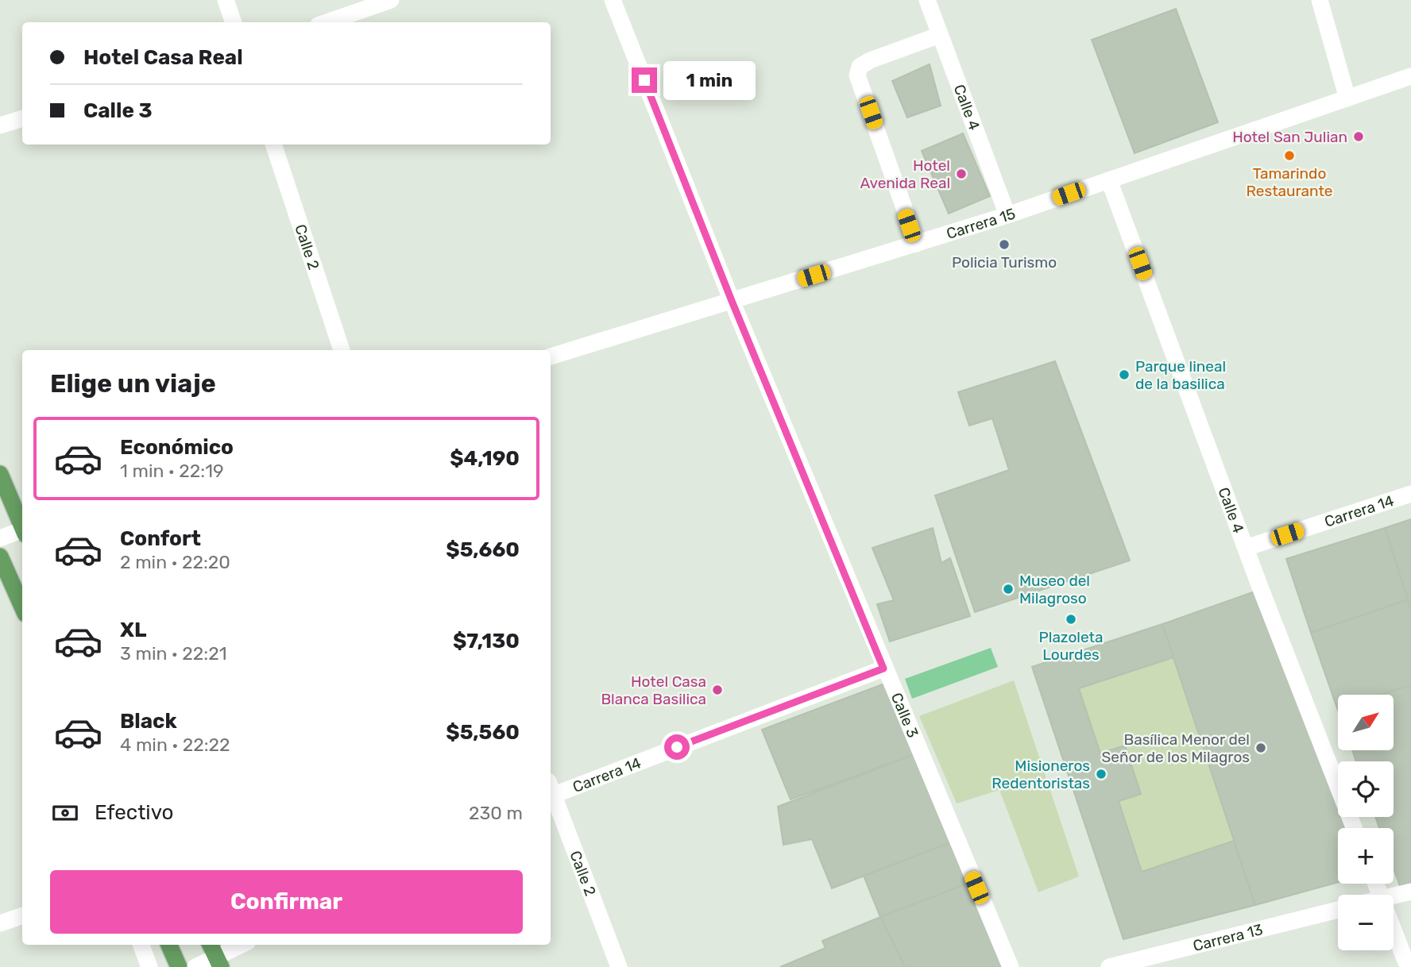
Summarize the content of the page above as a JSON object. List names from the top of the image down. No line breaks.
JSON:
{"streets":{"street":["Calle 4","Carrera 15","Calle 2","Carrera 14","Calle 3","Carrera 13"]},"crossings":[["Calle 4","Carrera 15"],["Calle 4","Carrera 14"],["Carrera 15","Calle 3"],["Carrera 14","Calle 3"]],"places":["Hotel San Julian","Tamarindo Restaurante","Hotel Avenida Real","Policia Turismo","Parque lineal de la basilica","Museo del Milagroso","Plazoleta Lourdes","Hotel Casa Blanca Basilica","Basílica Menor del Señor de los Milagros","Misioneros Redentoristas"],"north":"top right","page":{"banner":["Hotel Casa Real","Calle 3"],"bubble":"1 min","heading":"Elige un viaje","list":[{"name":"Económico","note":"1 min · 22:19","value":"$4,190"},{"name":"Confort","note":"2 min · 22:20","value":"$5,660"},{"name":"XL","note":"3 min · 22:21","value":"$7,130"},{"name":"Black","note":"4 min · 22:22","value":"$5,560"}],"map_buttons":["+","−"],"pay":["Efectivo","230 m"],"buttons":"Confirmar"}}
